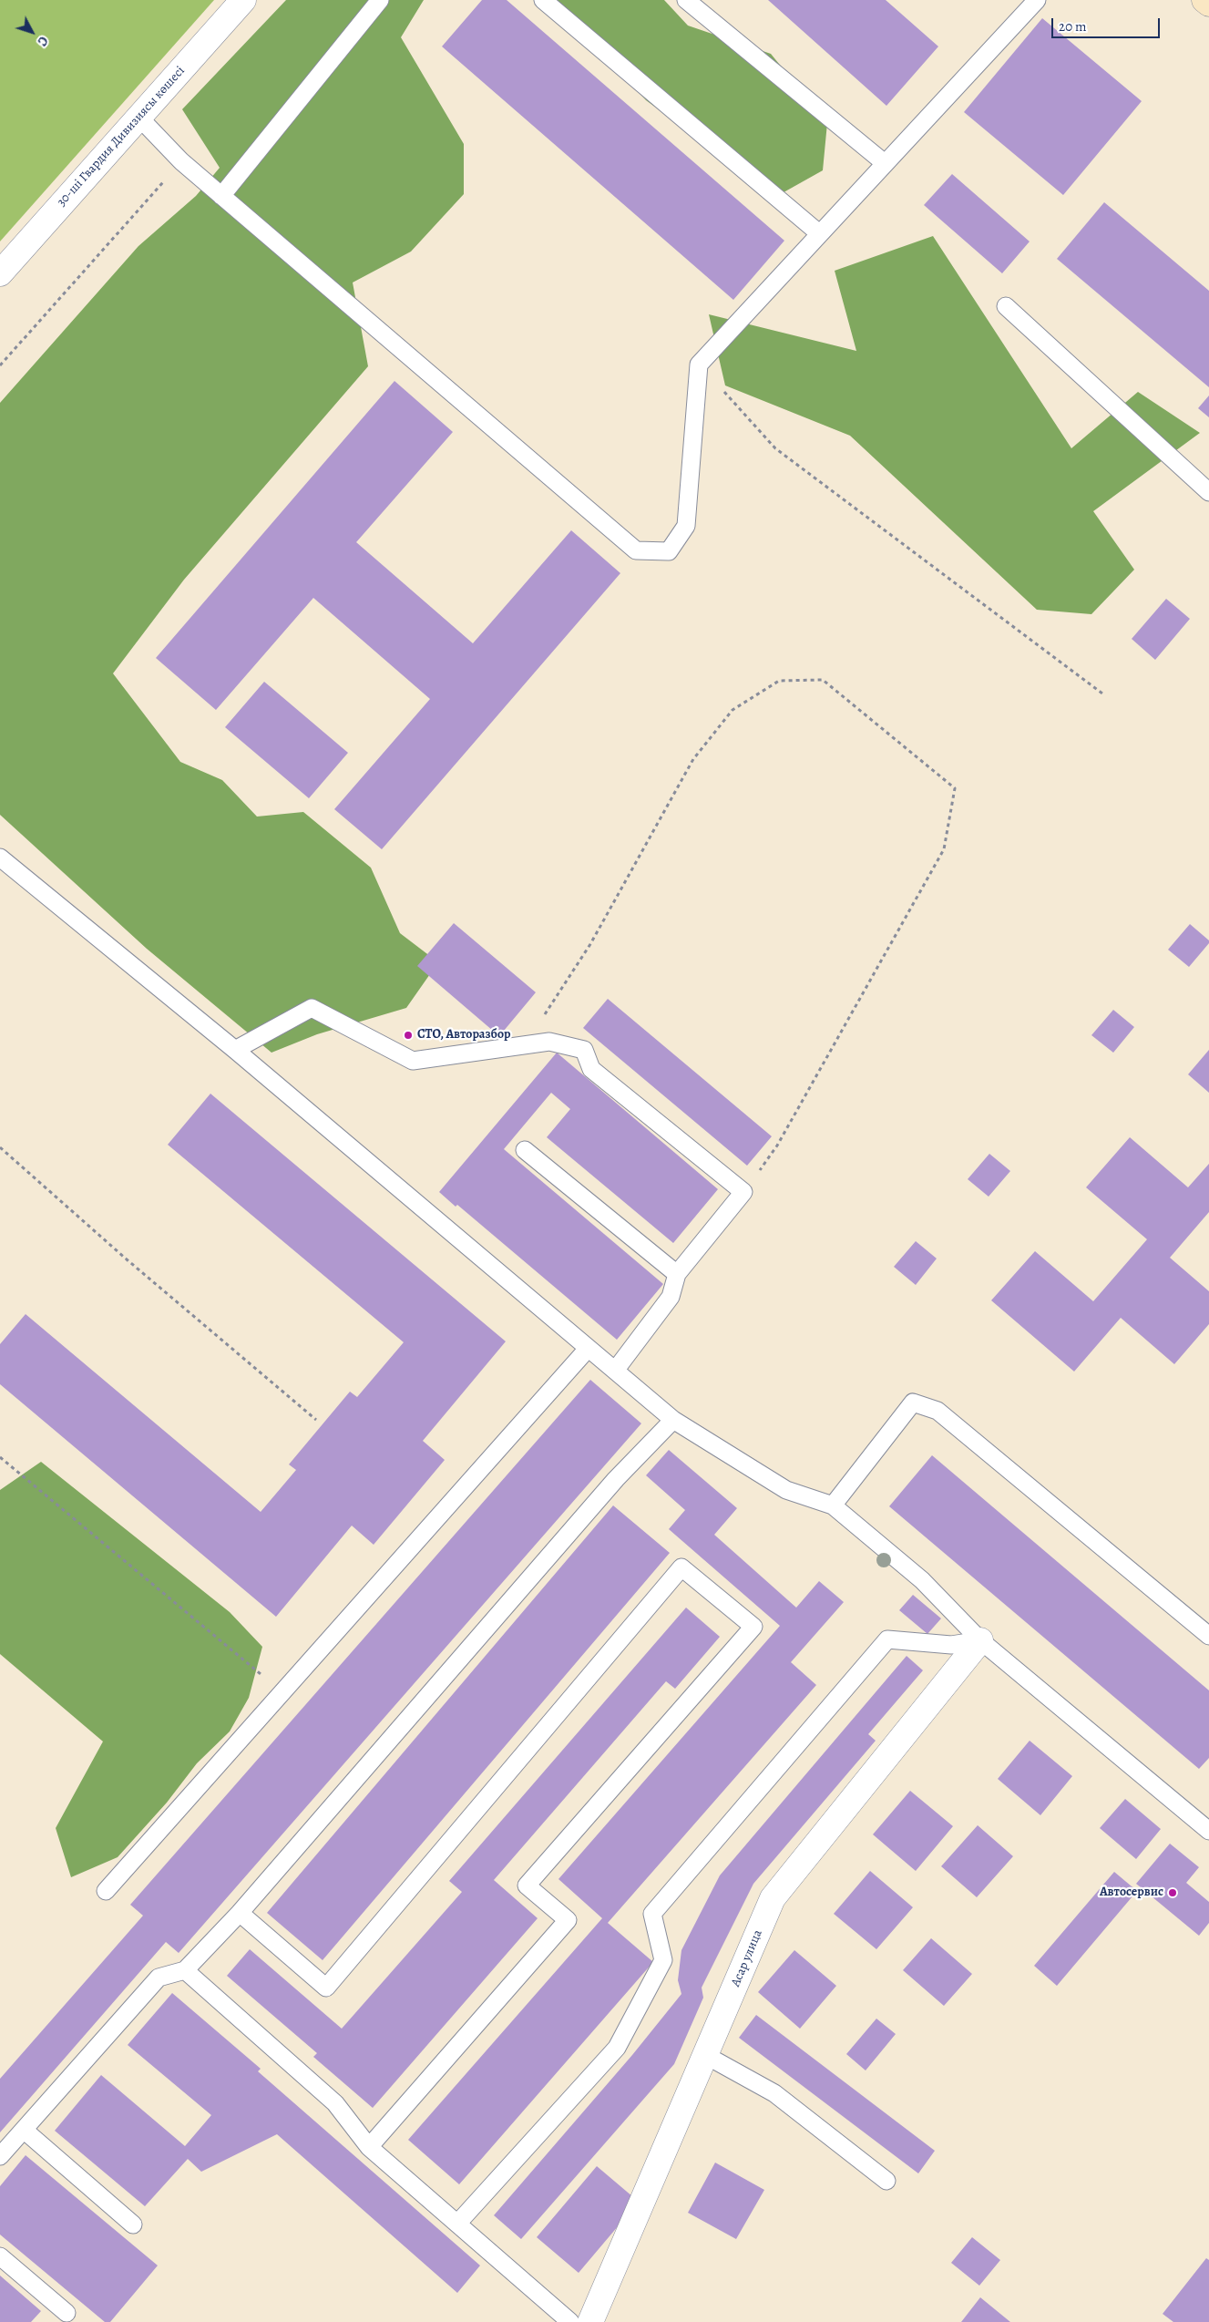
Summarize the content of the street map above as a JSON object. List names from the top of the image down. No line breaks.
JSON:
{"streets":{"street":["30-ші Гвардия Дивизиясы көшесі","Асар улица"]},"places":["СТО, Авторазбор","Автосервис"],"scale_bar":"20 m","north":"bottom right"}
